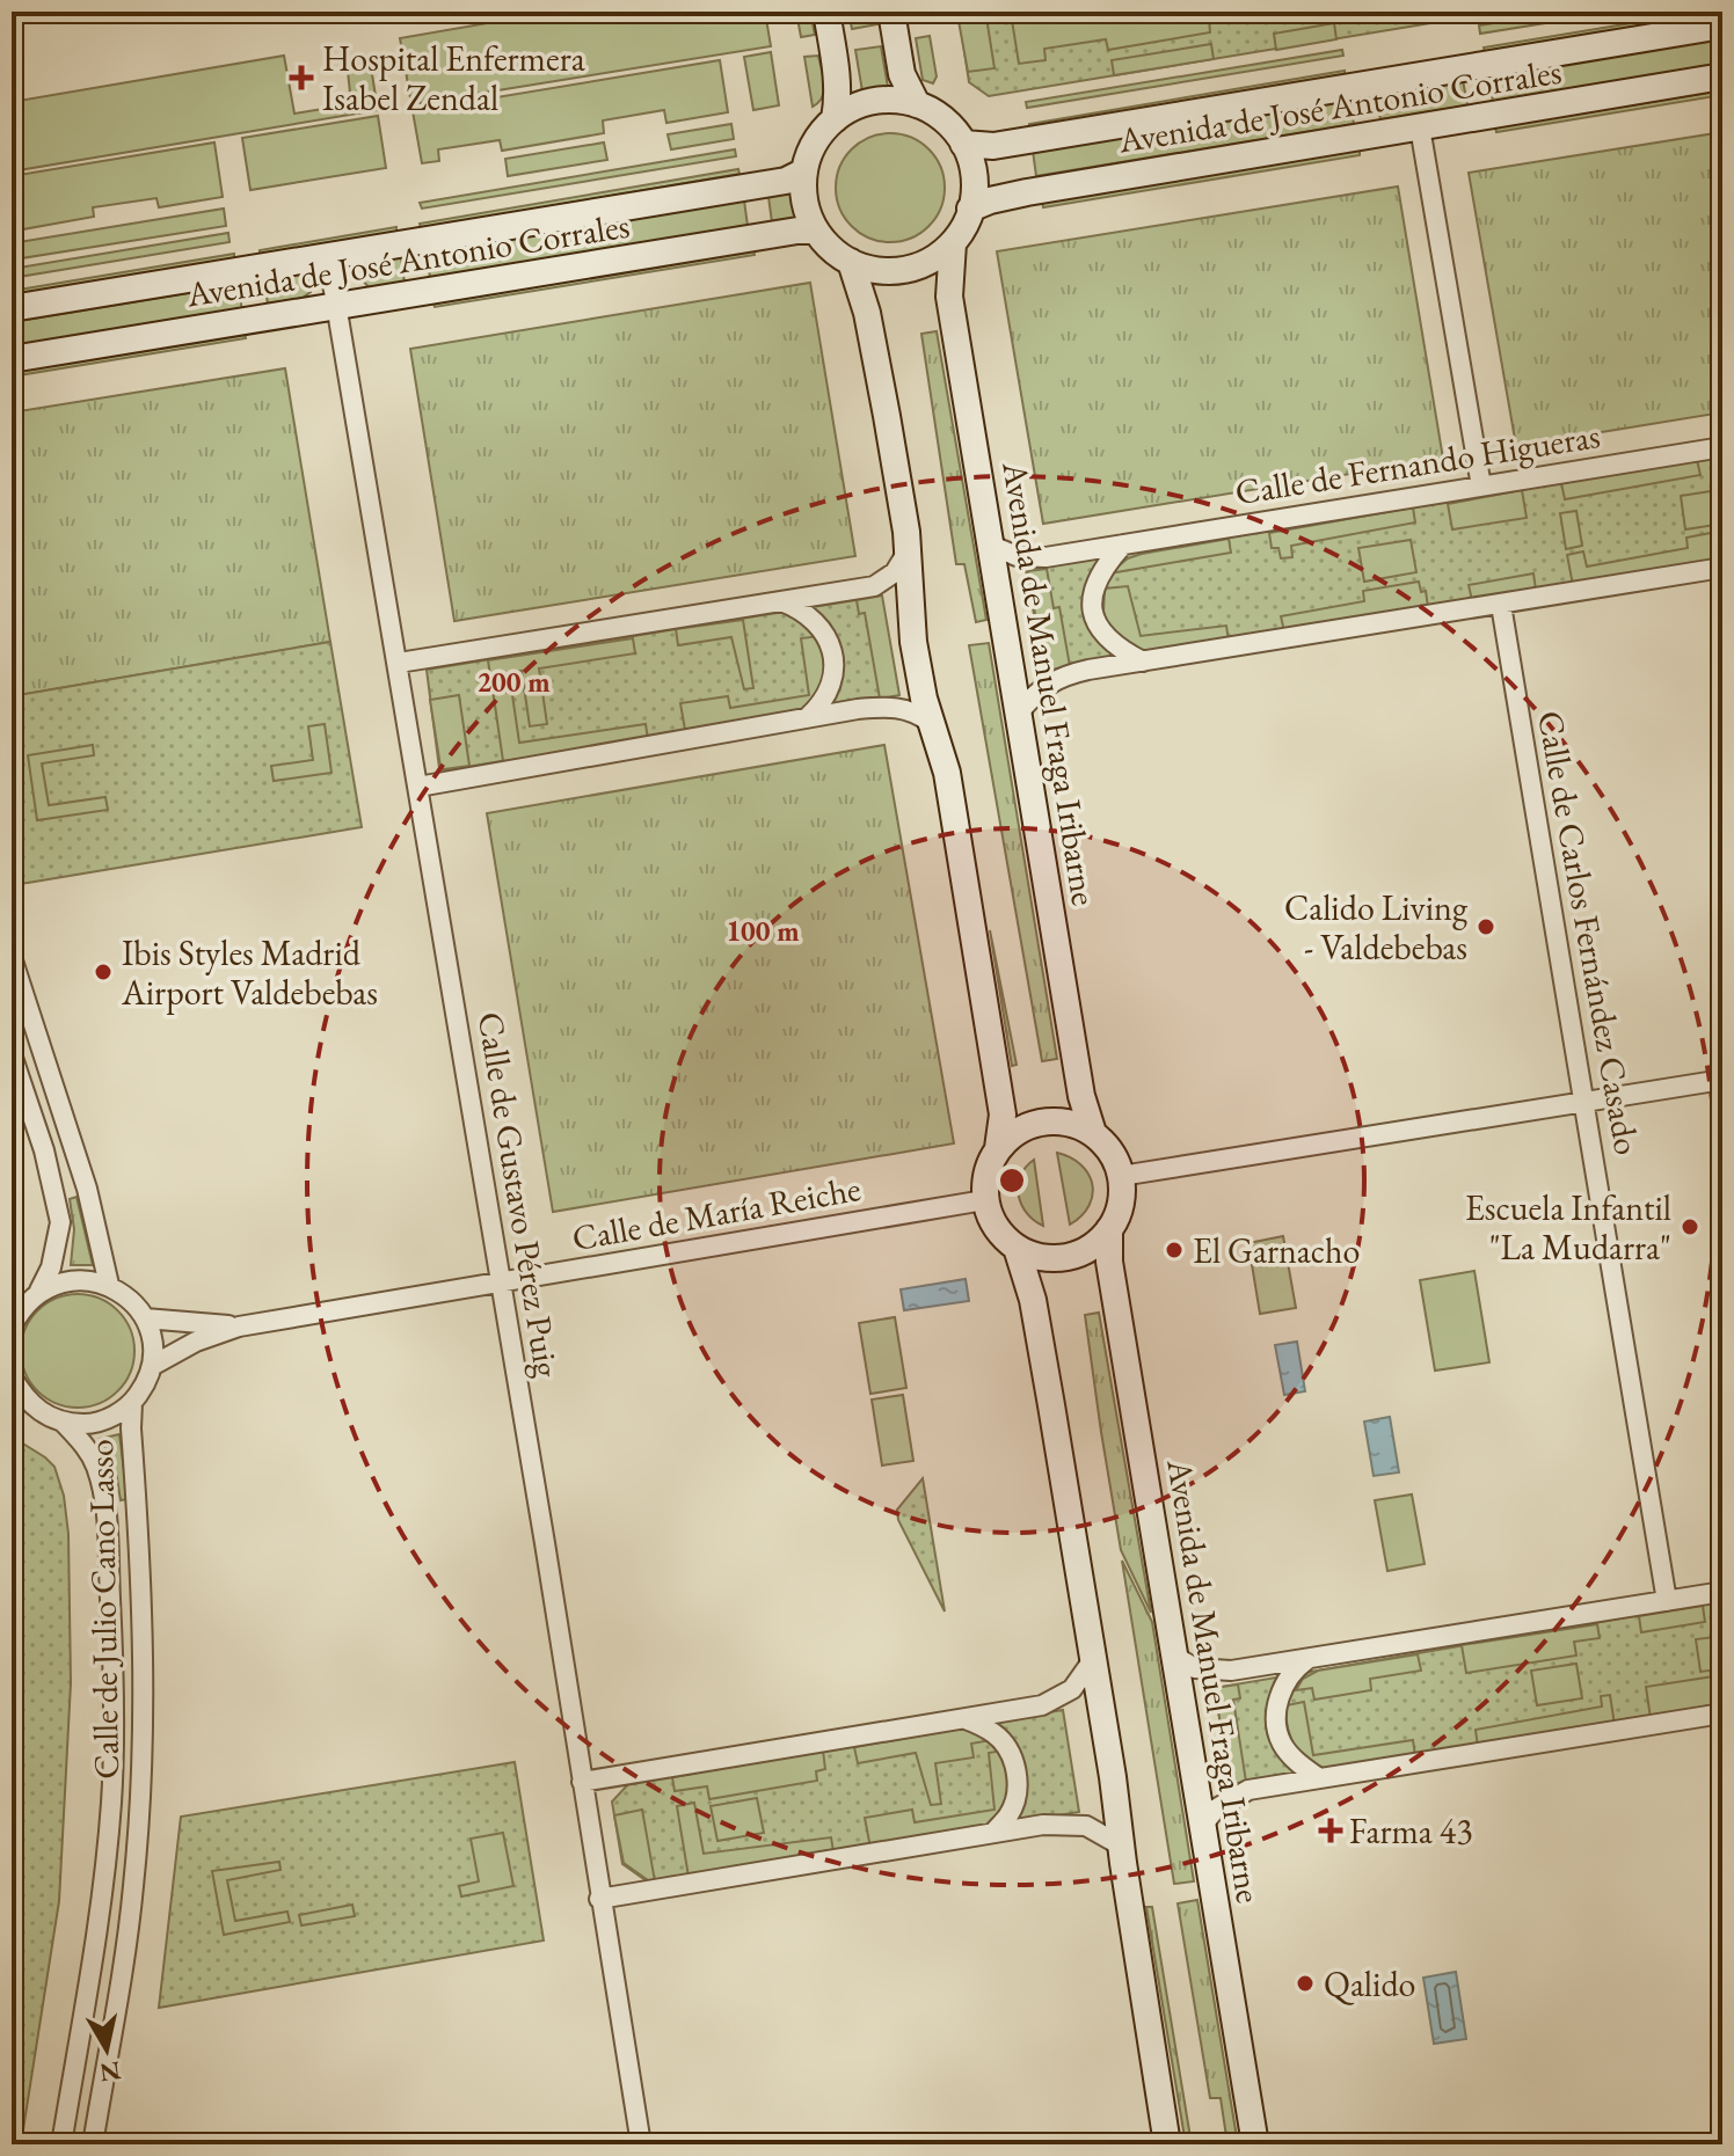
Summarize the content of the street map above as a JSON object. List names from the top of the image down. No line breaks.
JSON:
{"streets":{"street":["Avenida de José Antonio Corrales","Calle de Fernando Higueras","Avenida de Manuel Fraga Iribarne","Calle de Carlos Fernández Casado","Calle de Gustavo Pérez Puig","Calle de María Reiche","Calle de Julio Cano Lasso"]},"crossings":[["Avenida de José Antonio Corrales","Avenida de Manuel Fraga Iribarne"],["Avenida de José Antonio Corrales","Calle de Gustavo Pérez Puig"],["Calle de Fernando Higueras","Avenida de Manuel Fraga Iribarne"],["Avenida de Manuel Fraga Iribarne","Calle de María Reiche"],["Calle de Gustavo Pérez Puig","Calle de María Reiche"]],"places":{"health":["Hospital Enfermera Isabel Zendal","Farma 43"],"other":["Calido Living - Valdebebas","Ibis Styles Madrid Airport Valdebebas","Escuela Infantil \"La Mudarra\"","El Garnacho","Qalido"]},"north":"bottom","rings":["200 m","100 m"]}
